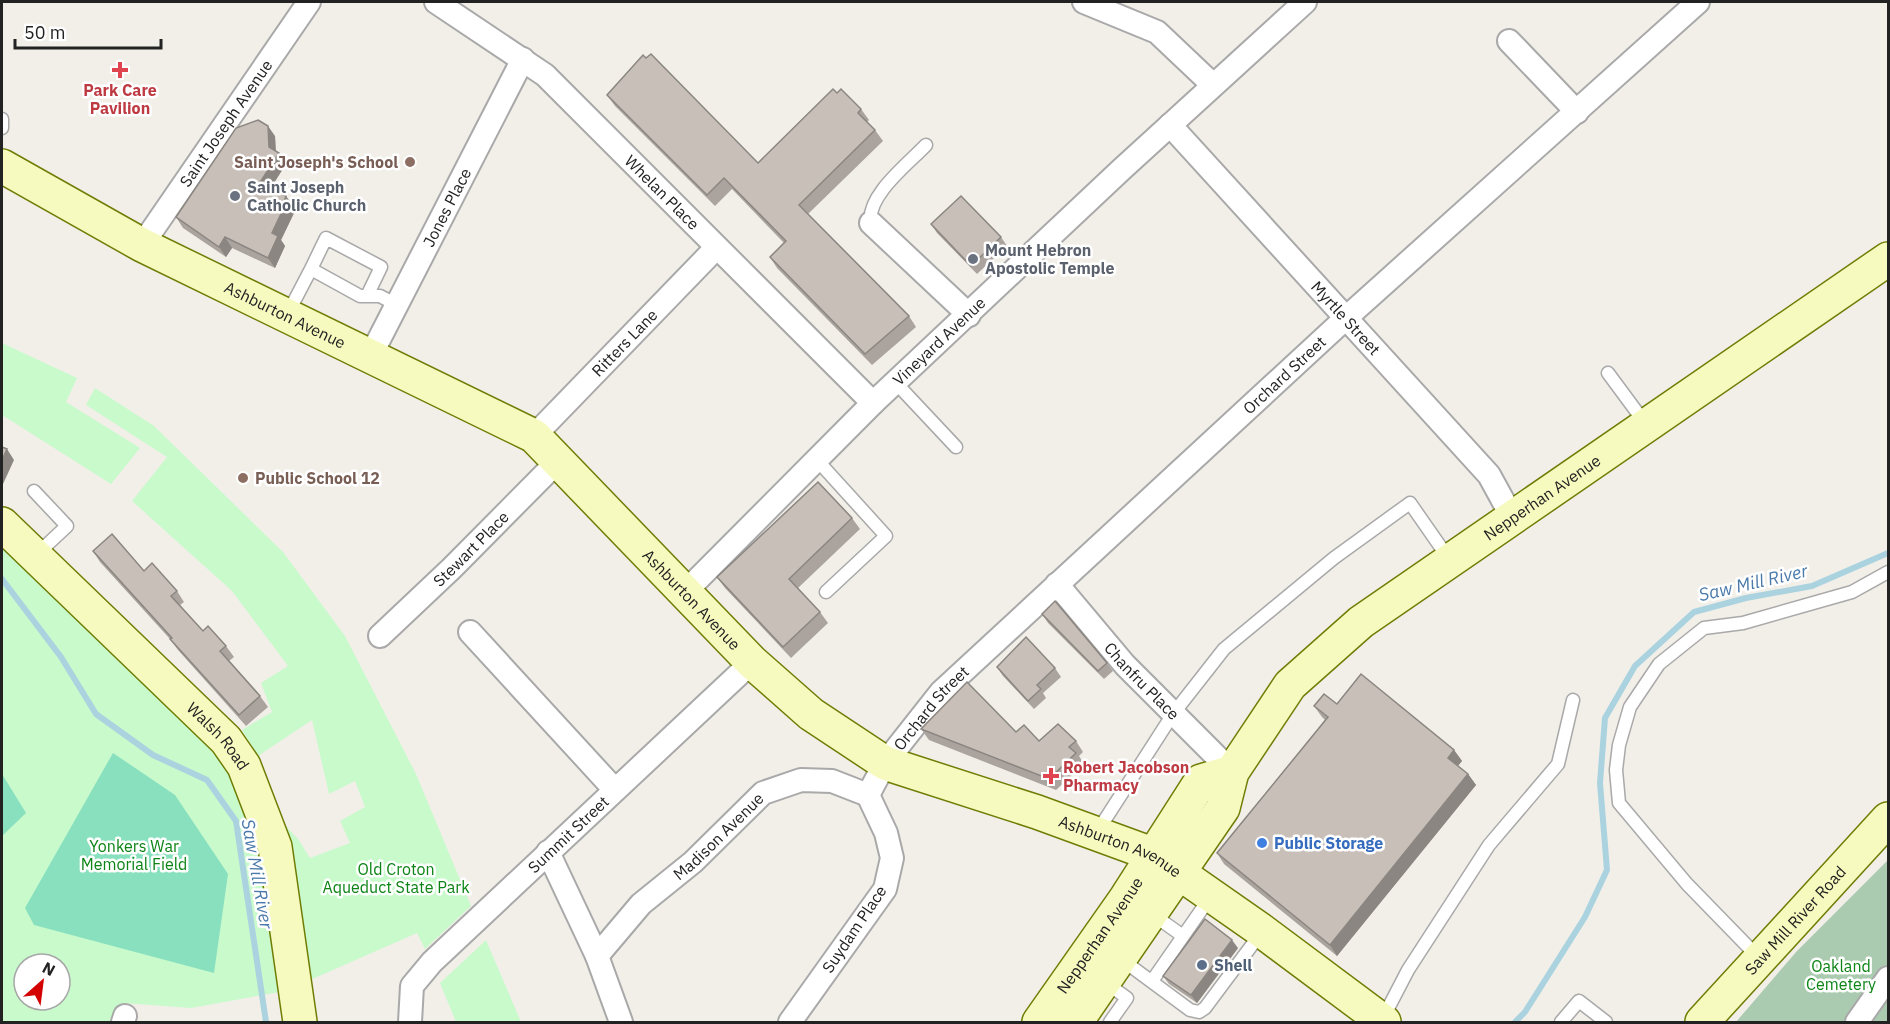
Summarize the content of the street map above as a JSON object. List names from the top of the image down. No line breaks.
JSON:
{"streets":{"main road":["Ashburton Avenue","Nepperhan Avenue","Walsh Road","Saw Mill River Road"],"street":["Saint Joseph Avenue","Whelan Place","Jones Place","Myrtle Street","Ritters Lane","Vineyard Avenue","Orchard Street","Stewart Place","Chanfru Place","Summit Street","Madison Avenue","Suydam Place"]},"crossings":[["Saint Joseph Avenue","Ashburton Avenue"],["Whelan Place","Jones Place"],["Whelan Place","Ritters Lane"],["Whelan Place","Vineyard Avenue"],["Jones Place","Ashburton Avenue"],["Ashburton Avenue","Ritters Lane"],["Ashburton Avenue","Vineyard Avenue"],["Ashburton Avenue","Orchard Street"],["Ashburton Avenue","Nepperhan Avenue"],["Ashburton Avenue","Stewart Place"],["Ashburton Avenue","Summit Street"],["Myrtle Street","Vineyard Avenue"],["Myrtle Street","Orchard Street"],["Myrtle Street","Nepperhan Avenue"],["Orchard Street","Chanfru Place"],["Nepperhan Avenue","Chanfru Place"],["Madison Avenue","Suydam Place"]],"water":["Saw Mill River"],"parks":["Yonkers War Memorial Field","Old Croton Aqueduct State Park","Oakland Cemetery"],"places":{"health":["Park Care Pavilion","Robert Jacobson Pharmacy"],"other":["Saint Joseph's School","Saint Joseph Catholic Church","Mount Hebron Apostolic Temple","Public School 12","Public Storage","Shell"]},"scale_bar":"50 m","north":"top right"}
